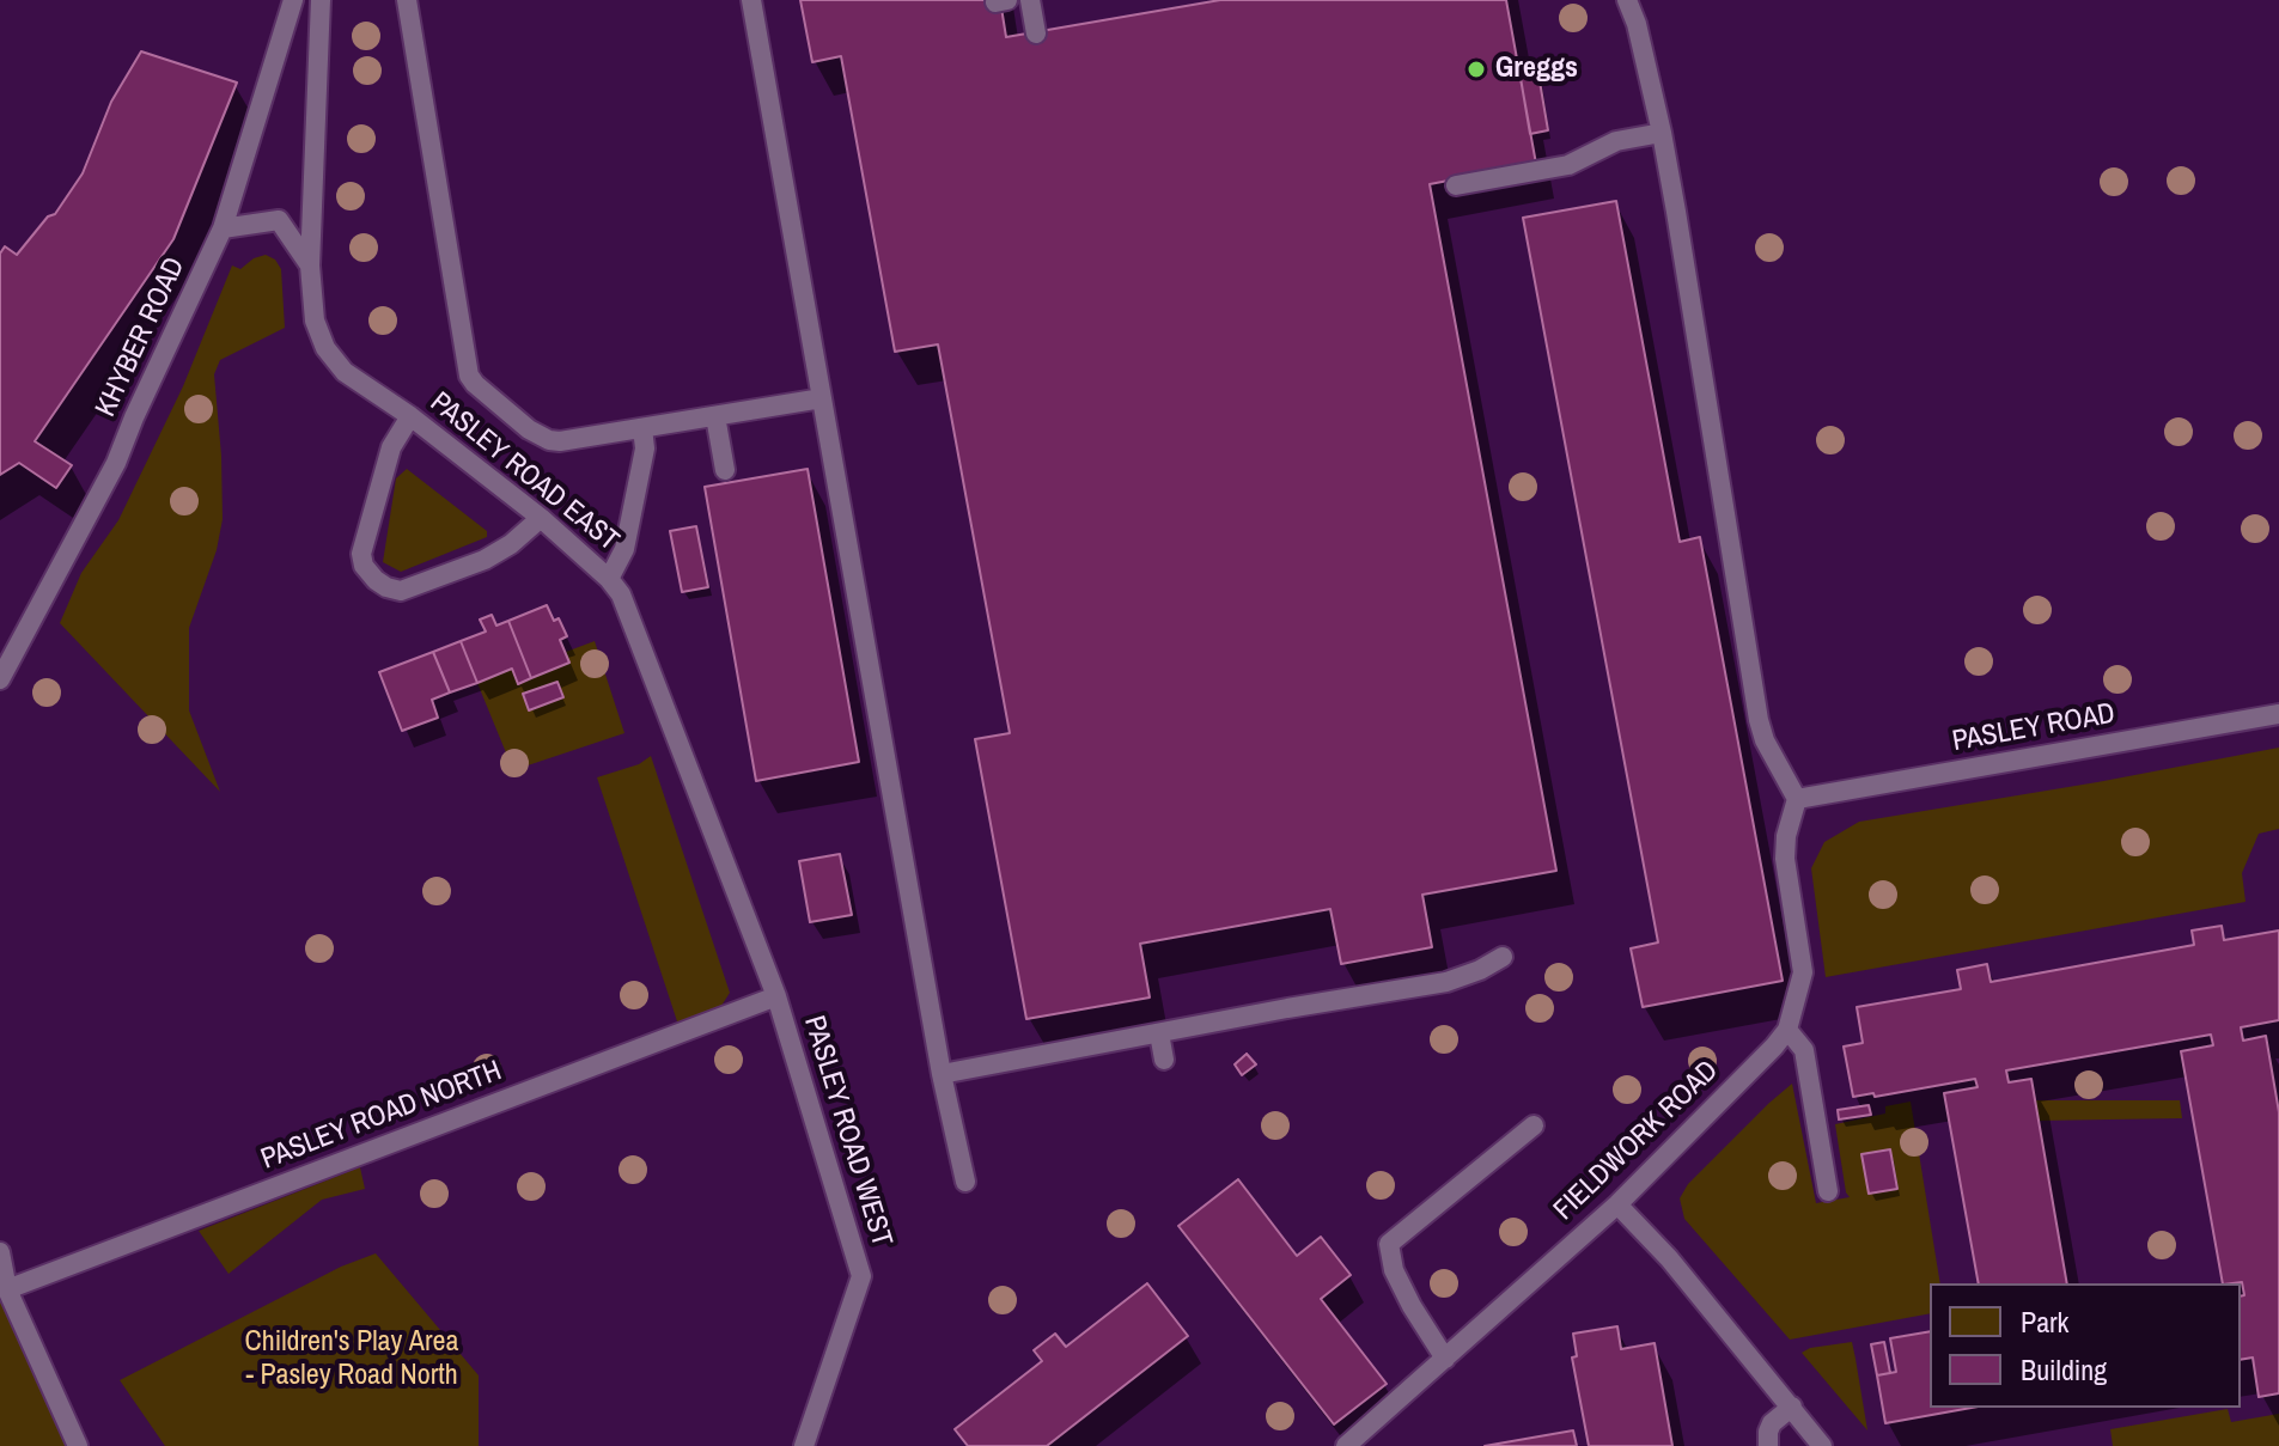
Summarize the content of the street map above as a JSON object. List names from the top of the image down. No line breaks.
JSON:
{"streets":{"lane":["KHYBER ROAD","PASLEY ROAD EAST","PASLEY ROAD","PASLEY ROAD NORTH","PASLEY ROAD WEST","FIELDWORK ROAD"]},"crossings":[["PASLEY ROAD EAST","PASLEY ROAD NORTH"],["PASLEY ROAD EAST","PASLEY ROAD WEST"],["PASLEY ROAD","FIELDWORK ROAD"],["PASLEY ROAD NORTH","PASLEY ROAD WEST"]],"parks":["Children's Play Area - Pasley Road North"],"places":["Greggs"],"legend":["Park","Building"]}
